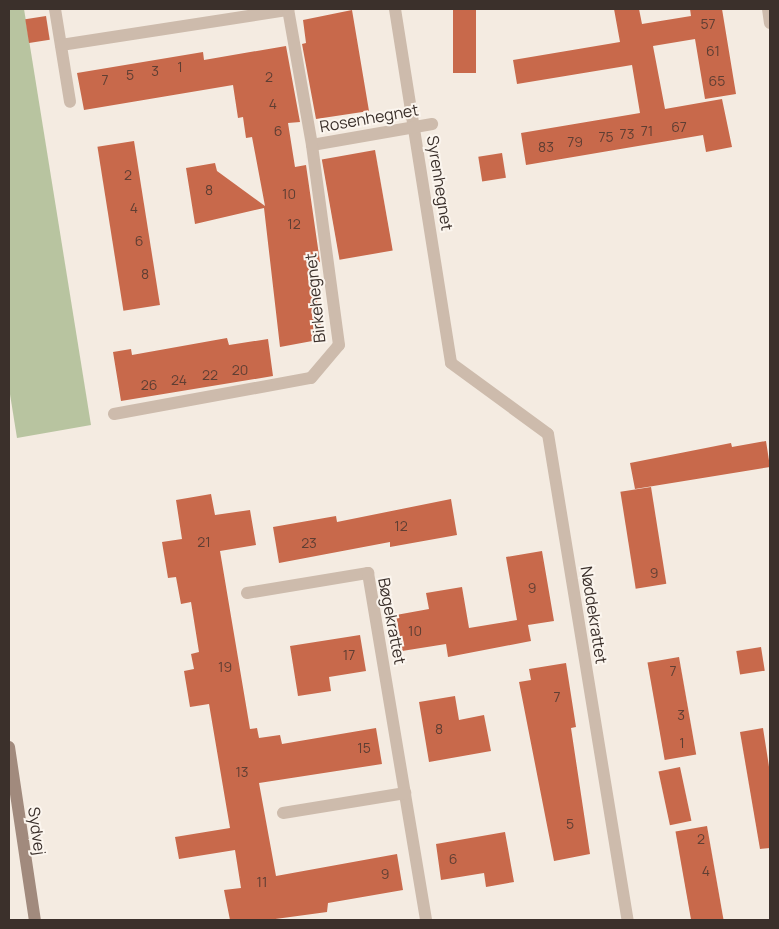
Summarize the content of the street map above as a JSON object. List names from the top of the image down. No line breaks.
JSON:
{"streets":{"main road":["Sydvej"],"street":["Rosenhegnet","Syrenhegnet","Birkehegnet","Nøddekrattet","Bøgekrattet"]},"crossings":[["Rosenhegnet","Syrenhegnet"],["Rosenhegnet","Birkehegnet"],["Syrenhegnet","Nøddekrattet"]],"house_numbers":["57","61","1","3","5","2","7","65","4","67","6","71","73","75","79","83","2","8","10","4","12","6","8","20","22","24","26","12","21","23","9","9","10","17","19","7","7","3","8","1","15","13","5","2","6","4","9","11"]}
